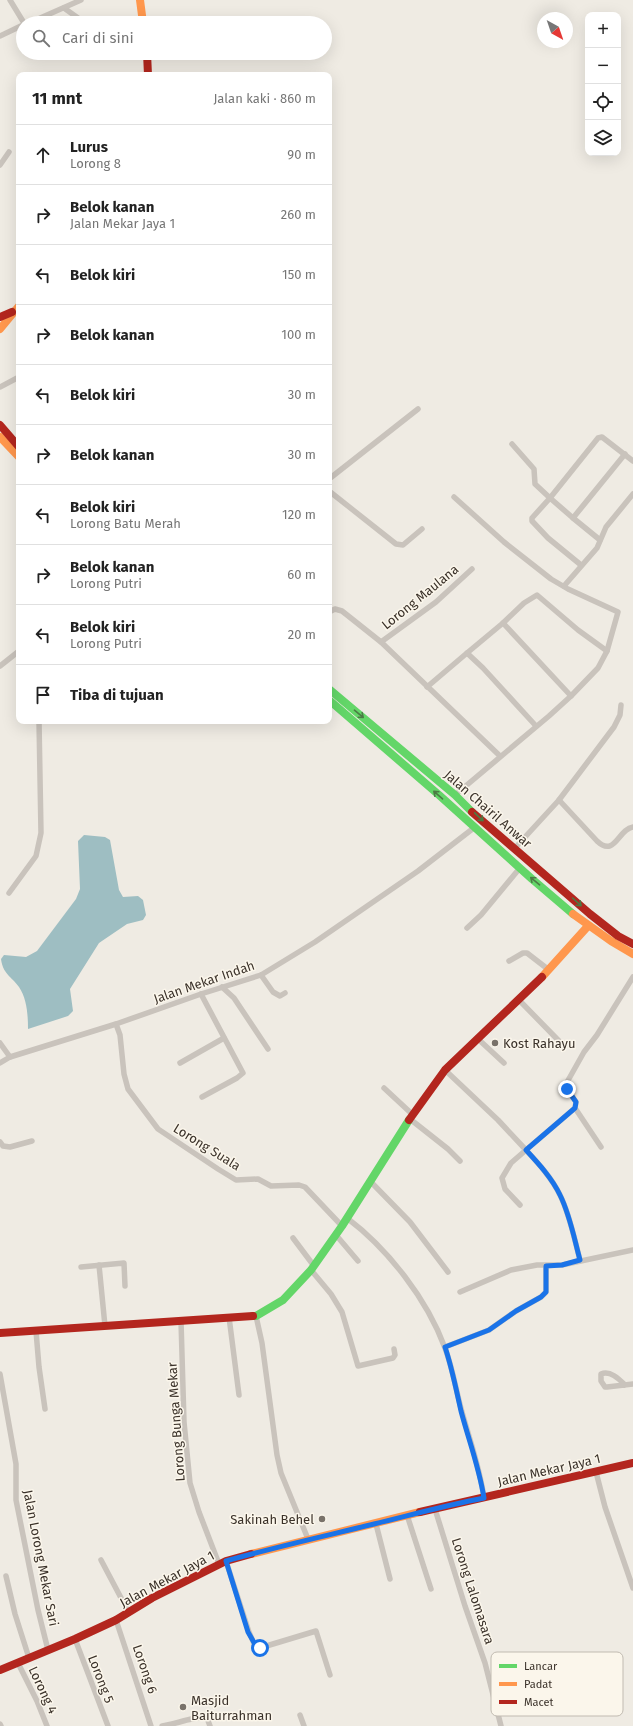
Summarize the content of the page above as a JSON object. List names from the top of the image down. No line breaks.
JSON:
{"streets":{"street":["Lorong Maulana","Jalan Chairil Anwar","Jalan Mekar Indah","Lorong Suala","Lorong Bunga Mekar","Jalan Mekar Jaya 1","Jalan Lorong Mekar Sari","Lorong Lalomasara","Lorong 6","Lorong 5","Lorong 4"]},"crossings":[["Jalan Chairil Anwar","Jalan Mekar Indah"],["Jalan Mekar Indah","Lorong Suala"],["Lorong Bunga Mekar","Jalan Mekar Jaya 1"],["Jalan Mekar Jaya 1","Jalan Lorong Mekar Sari"],["Jalan Mekar Jaya 1","Lorong Lalomasara"],["Jalan Mekar Jaya 1","Lorong 6"],["Jalan Mekar Jaya 1","Lorong 5"],["Jalan Mekar Jaya 1","Lorong 4"]],"places":["Kost Rahayu","Sakinah Behel","Masjid Baiturrahman"],"legend":["Lancar","Padat","Macet"],"north":"bottom right","page":{"map_buttons":["+","−"],"search":"Cari di sini","heading":["11 mnt","Jalan kaki · 860 m"],"list":[["Lurus","Lorong 8","90 m"],["Belok kanan","Jalan Mekar Jaya 1","260 m"],["Belok kiri","150 m"],["Belok kanan","100 m"],["Belok kiri","30 m"],["Belok kanan","30 m"],["Belok kiri","Lorong Batu Merah","120 m"],["Belok kanan","Lorong Putri","60 m"],["Belok kiri","Lorong Putri","20 m"],"Tiba di tujuan"]}}
